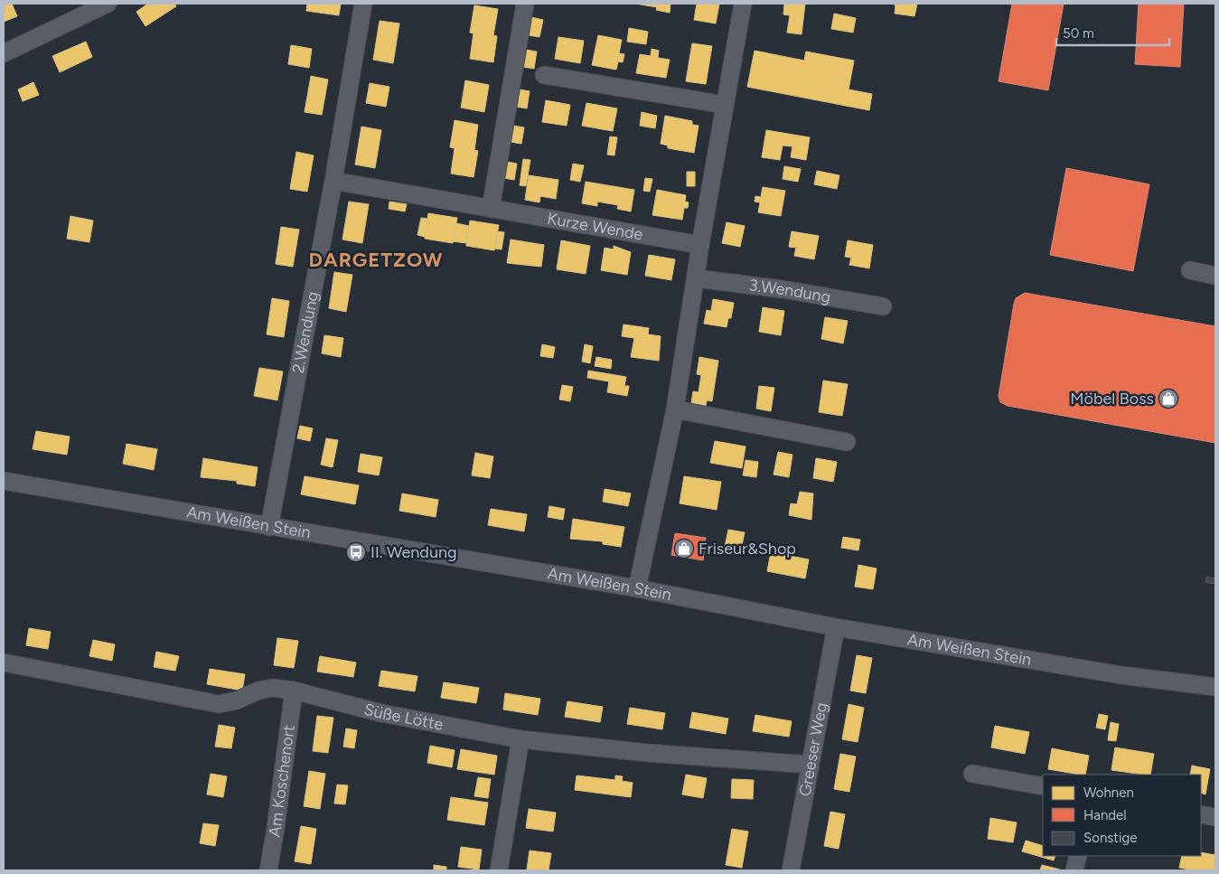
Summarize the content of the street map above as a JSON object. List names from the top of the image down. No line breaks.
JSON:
{"streets":{"street":["Kurze Wende","3.Wendung","2.Wendung","Am Weißen Stein","Süße Lötte","Greeser Weg","Am Koschenort"]},"crossings":[["Kurze Wende","2.Wendung"],["2.Wendung","Am Weißen Stein"],["Am Weißen Stein","Greeser Weg"],["Süße Lötte","Greeser Weg"],["Süße Lötte","Am Koschenort"]],"districts":["DARGETZOW"],"places":{"shop":["Möbel Boss","Friseur&Shop"],"bus stop":["II. Wendung"]},"legend":["Wohnen","Handel","Sonstige"],"scale_bar":"50 m"}
